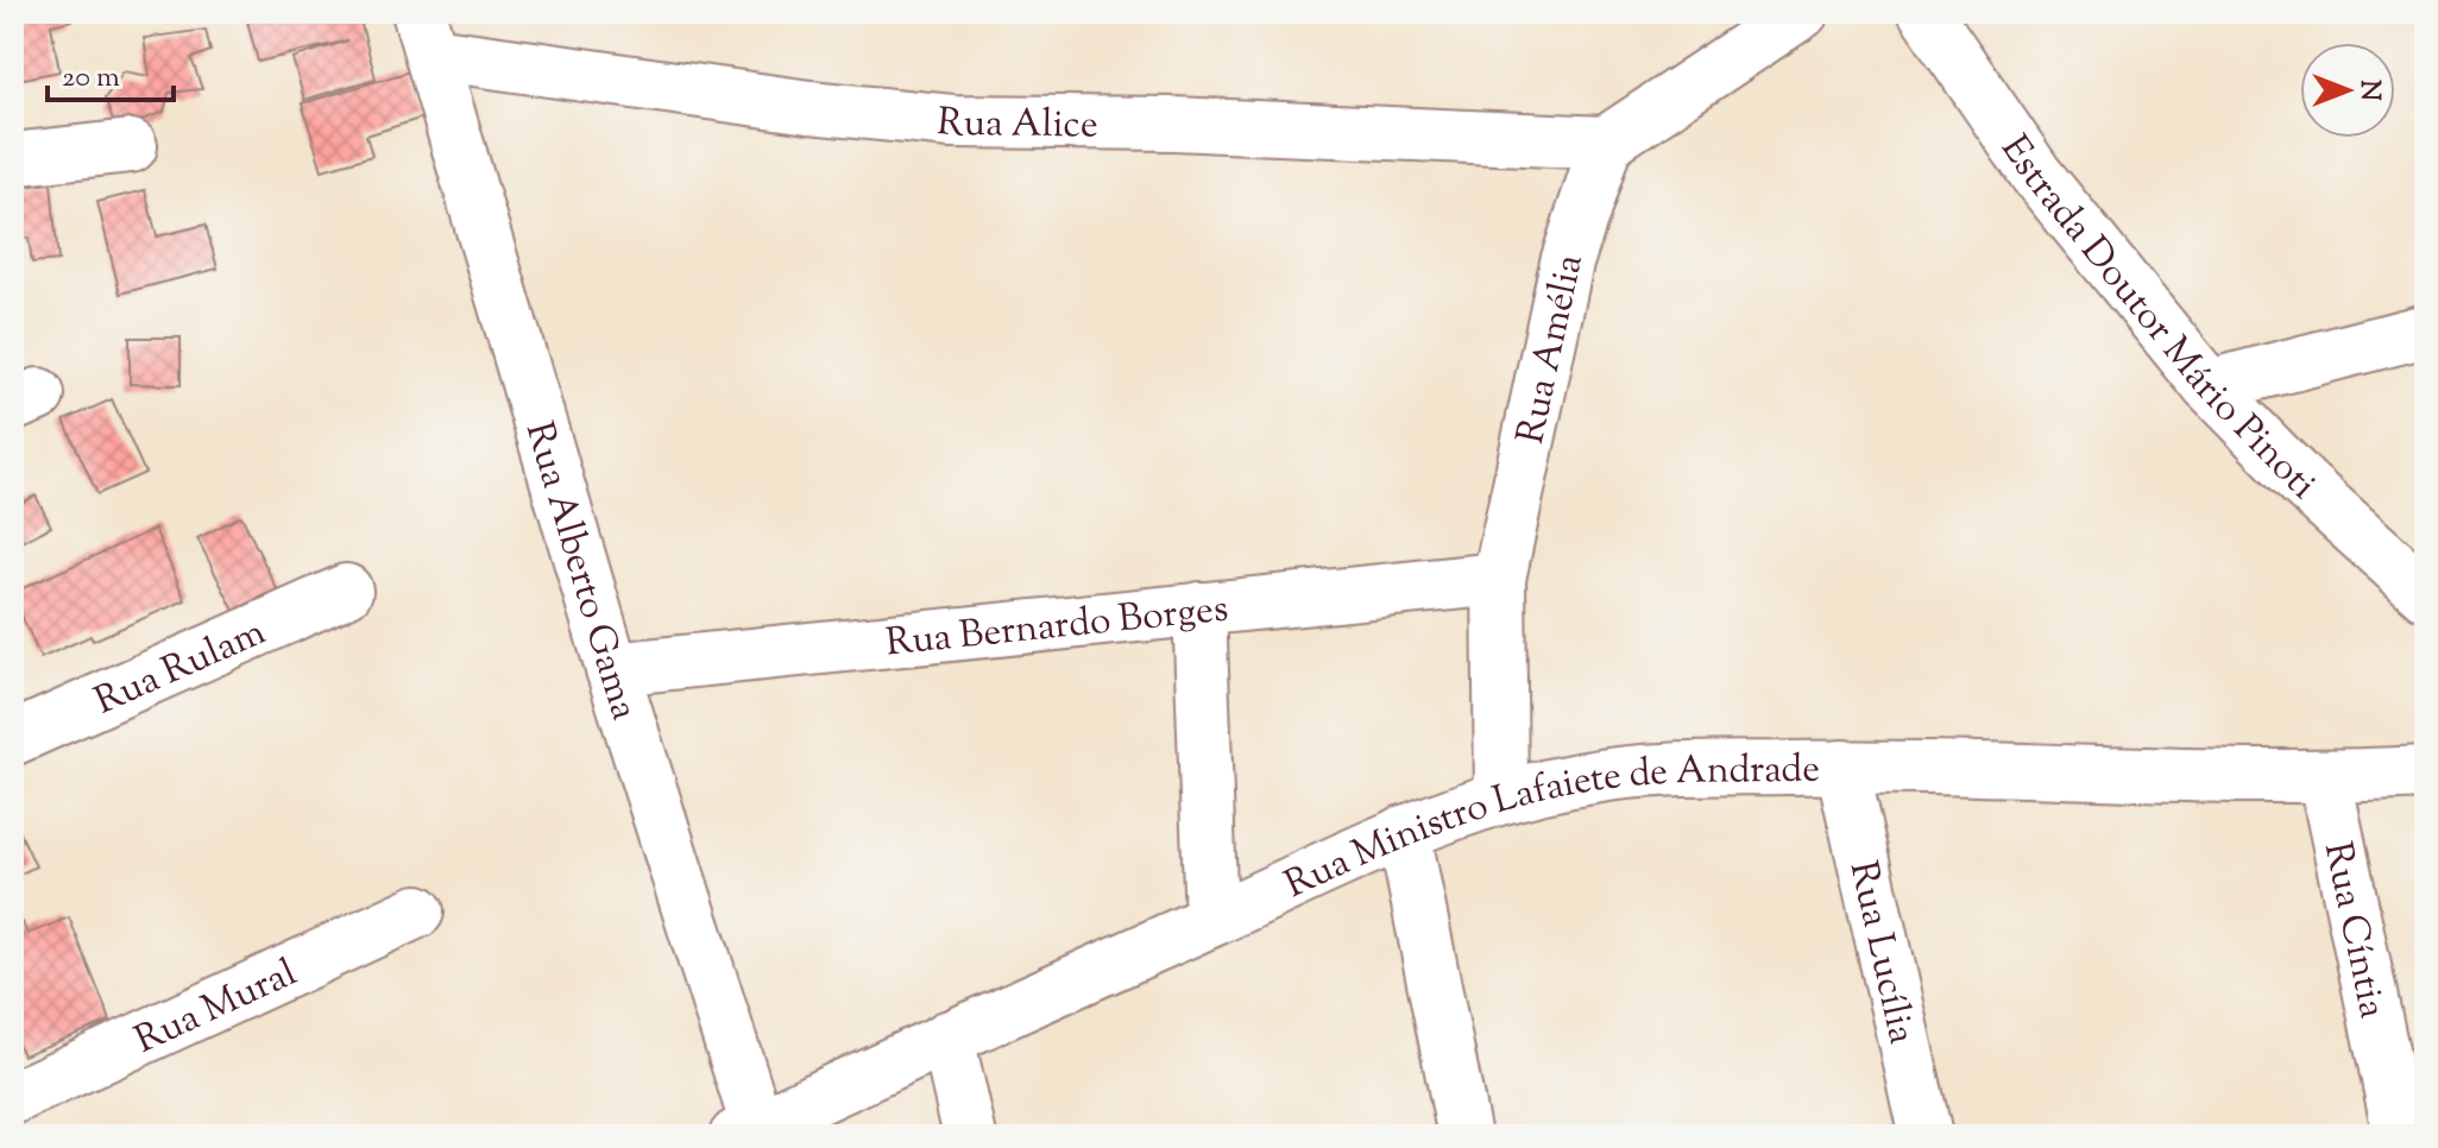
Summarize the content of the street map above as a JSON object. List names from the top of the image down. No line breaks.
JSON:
{"streets":{"street":["Rua Alice","Estrada Doutor Mário Pinoti","Rua Amélia","Rua Alberto Gama","Rua Bernardo Borges","Rua Rulam","Rua Ministro Lafaiete de Andrade","Rua Cíntia","Rua Lucília","Rua Mural"]},"crossings":[["Rua Alice","Rua Amélia"],["Rua Alice","Rua Alberto Gama"],["Rua Amélia","Rua Bernardo Borges"],["Rua Amélia","Rua Ministro Lafaiete de Andrade"],["Rua Alberto Gama","Rua Bernardo Borges"],["Rua Alberto Gama","Rua Ministro Lafaiete de Andrade"],["Rua Ministro Lafaiete de Andrade","Rua Cíntia"],["Rua Ministro Lafaiete de Andrade","Rua Lucília"]],"scale_bar":"20 m","north":"right"}
